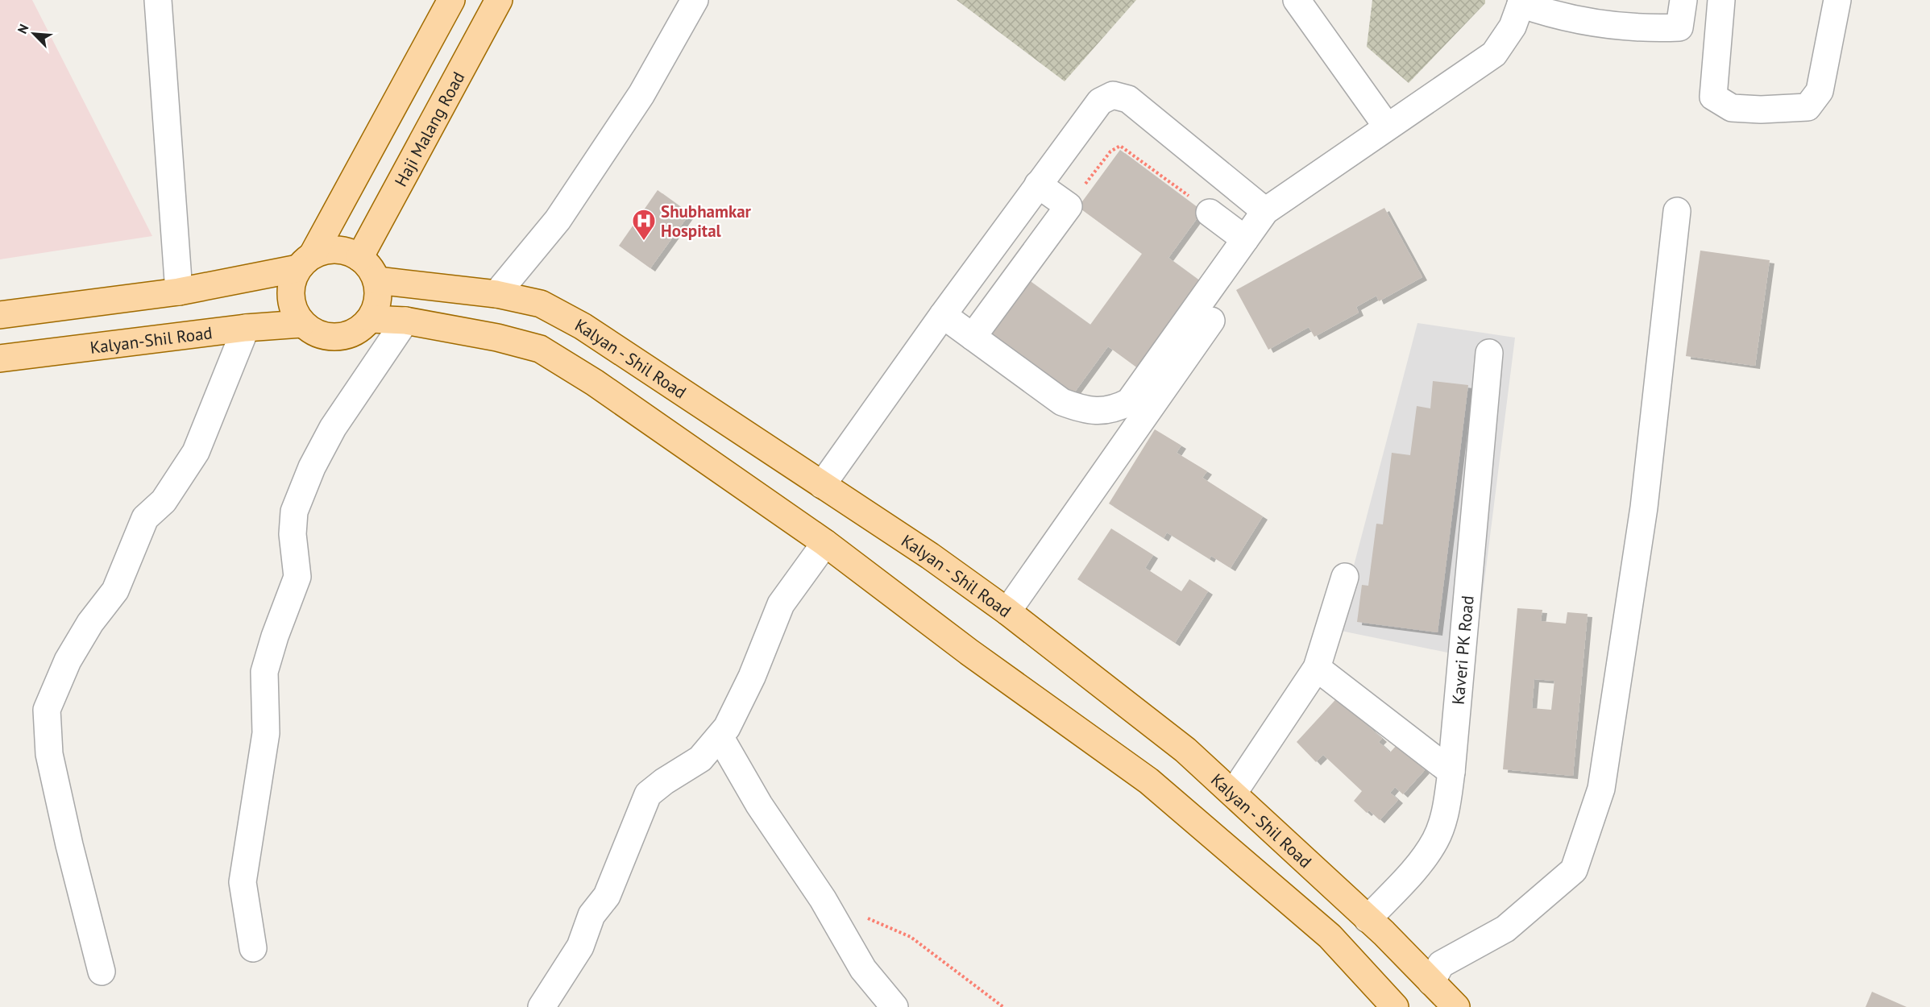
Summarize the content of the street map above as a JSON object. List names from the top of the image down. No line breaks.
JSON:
{"streets":{"main road":["Haji Malang Road","Kalyan-Shil Road","Kalyan - Shil Road"],"street":["Kaveri PK Road"]},"crossings":[["Haji Malang Road","Kalyan-Shil Road"],["Haji Malang Road","Kalyan - Shil Road"],["Kalyan-Shil Road","Kalyan - Shil Road"],["Kalyan - Shil Road","Kaveri PK Road"]],"places":{"hospital":["Shubhamkar Hospital"]},"north":"top left"}
